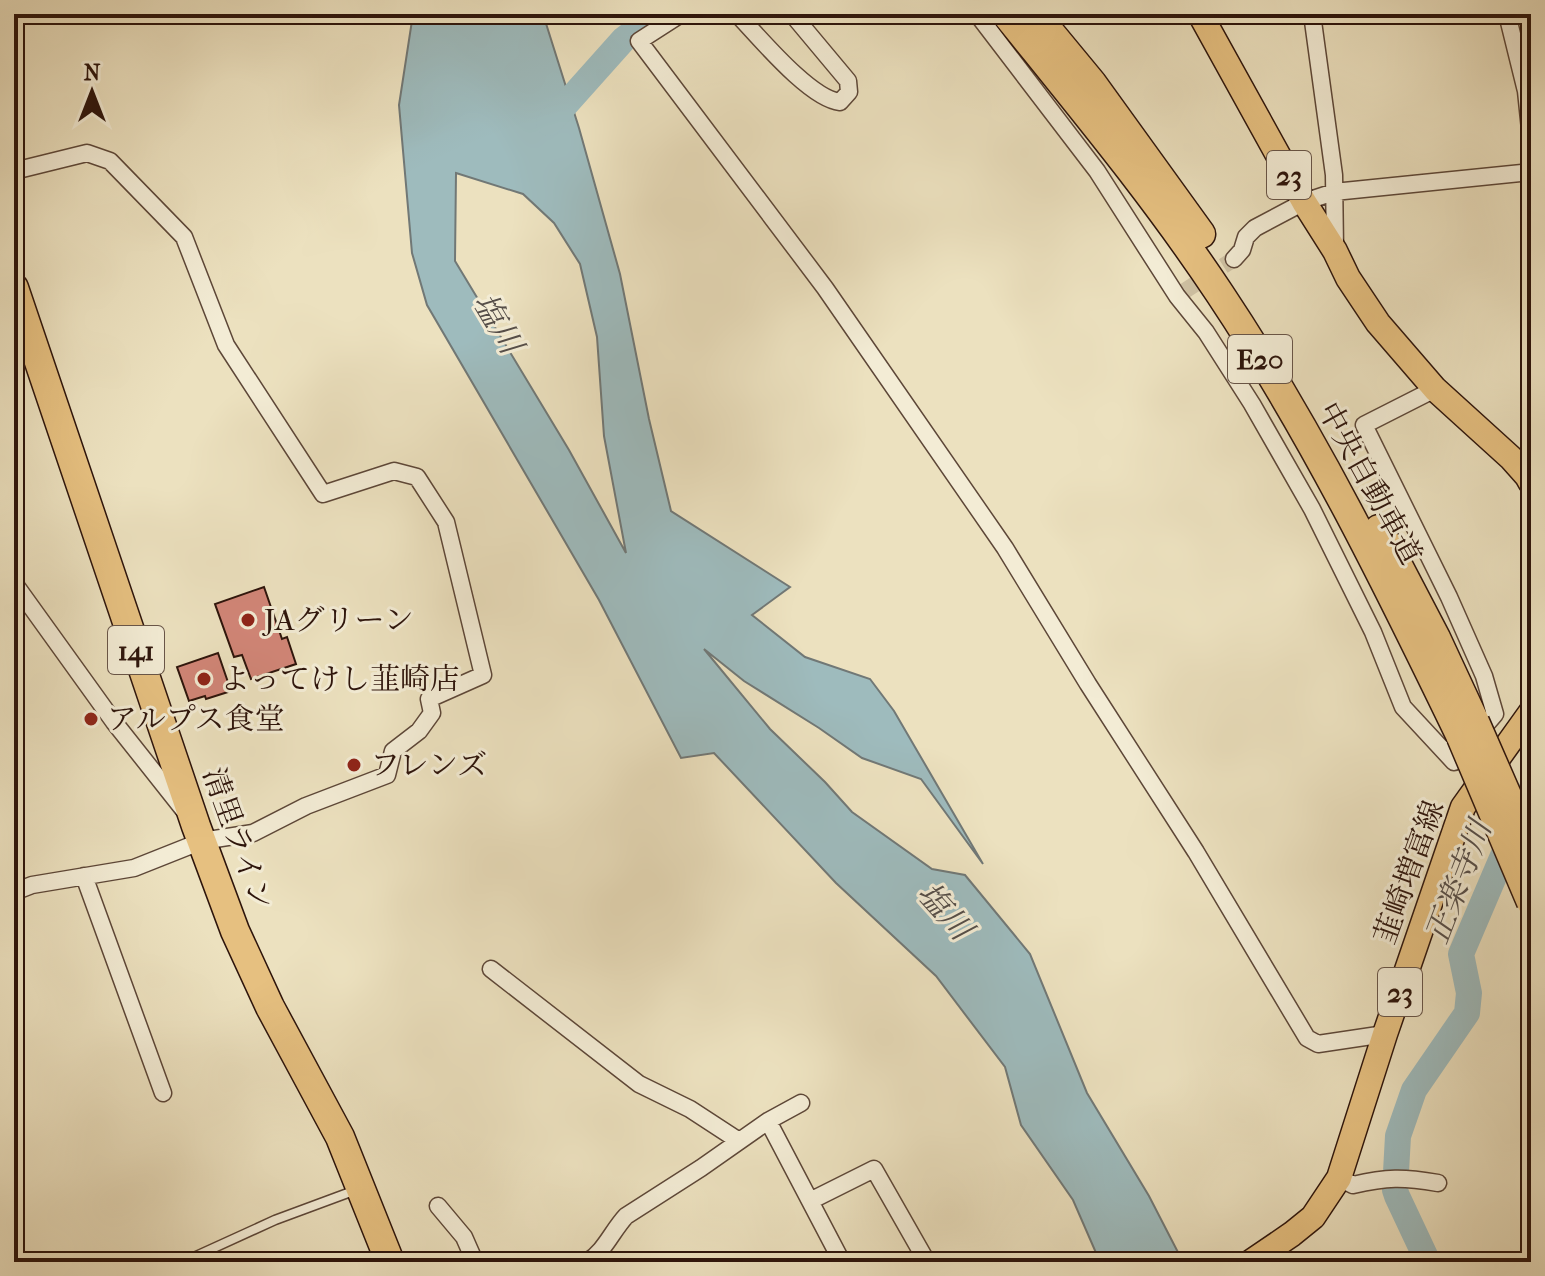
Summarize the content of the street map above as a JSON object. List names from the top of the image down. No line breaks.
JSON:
{"streets":{"highway":["E20","中央自動車道","141","清里ライン"],"main road":["23","韮崎増富線"]},"water":["塩川","正楽寺川"],"places":["JAグリーン","よってけし韮崎店","アルプス食堂","フレンズ"],"north":"top"}
